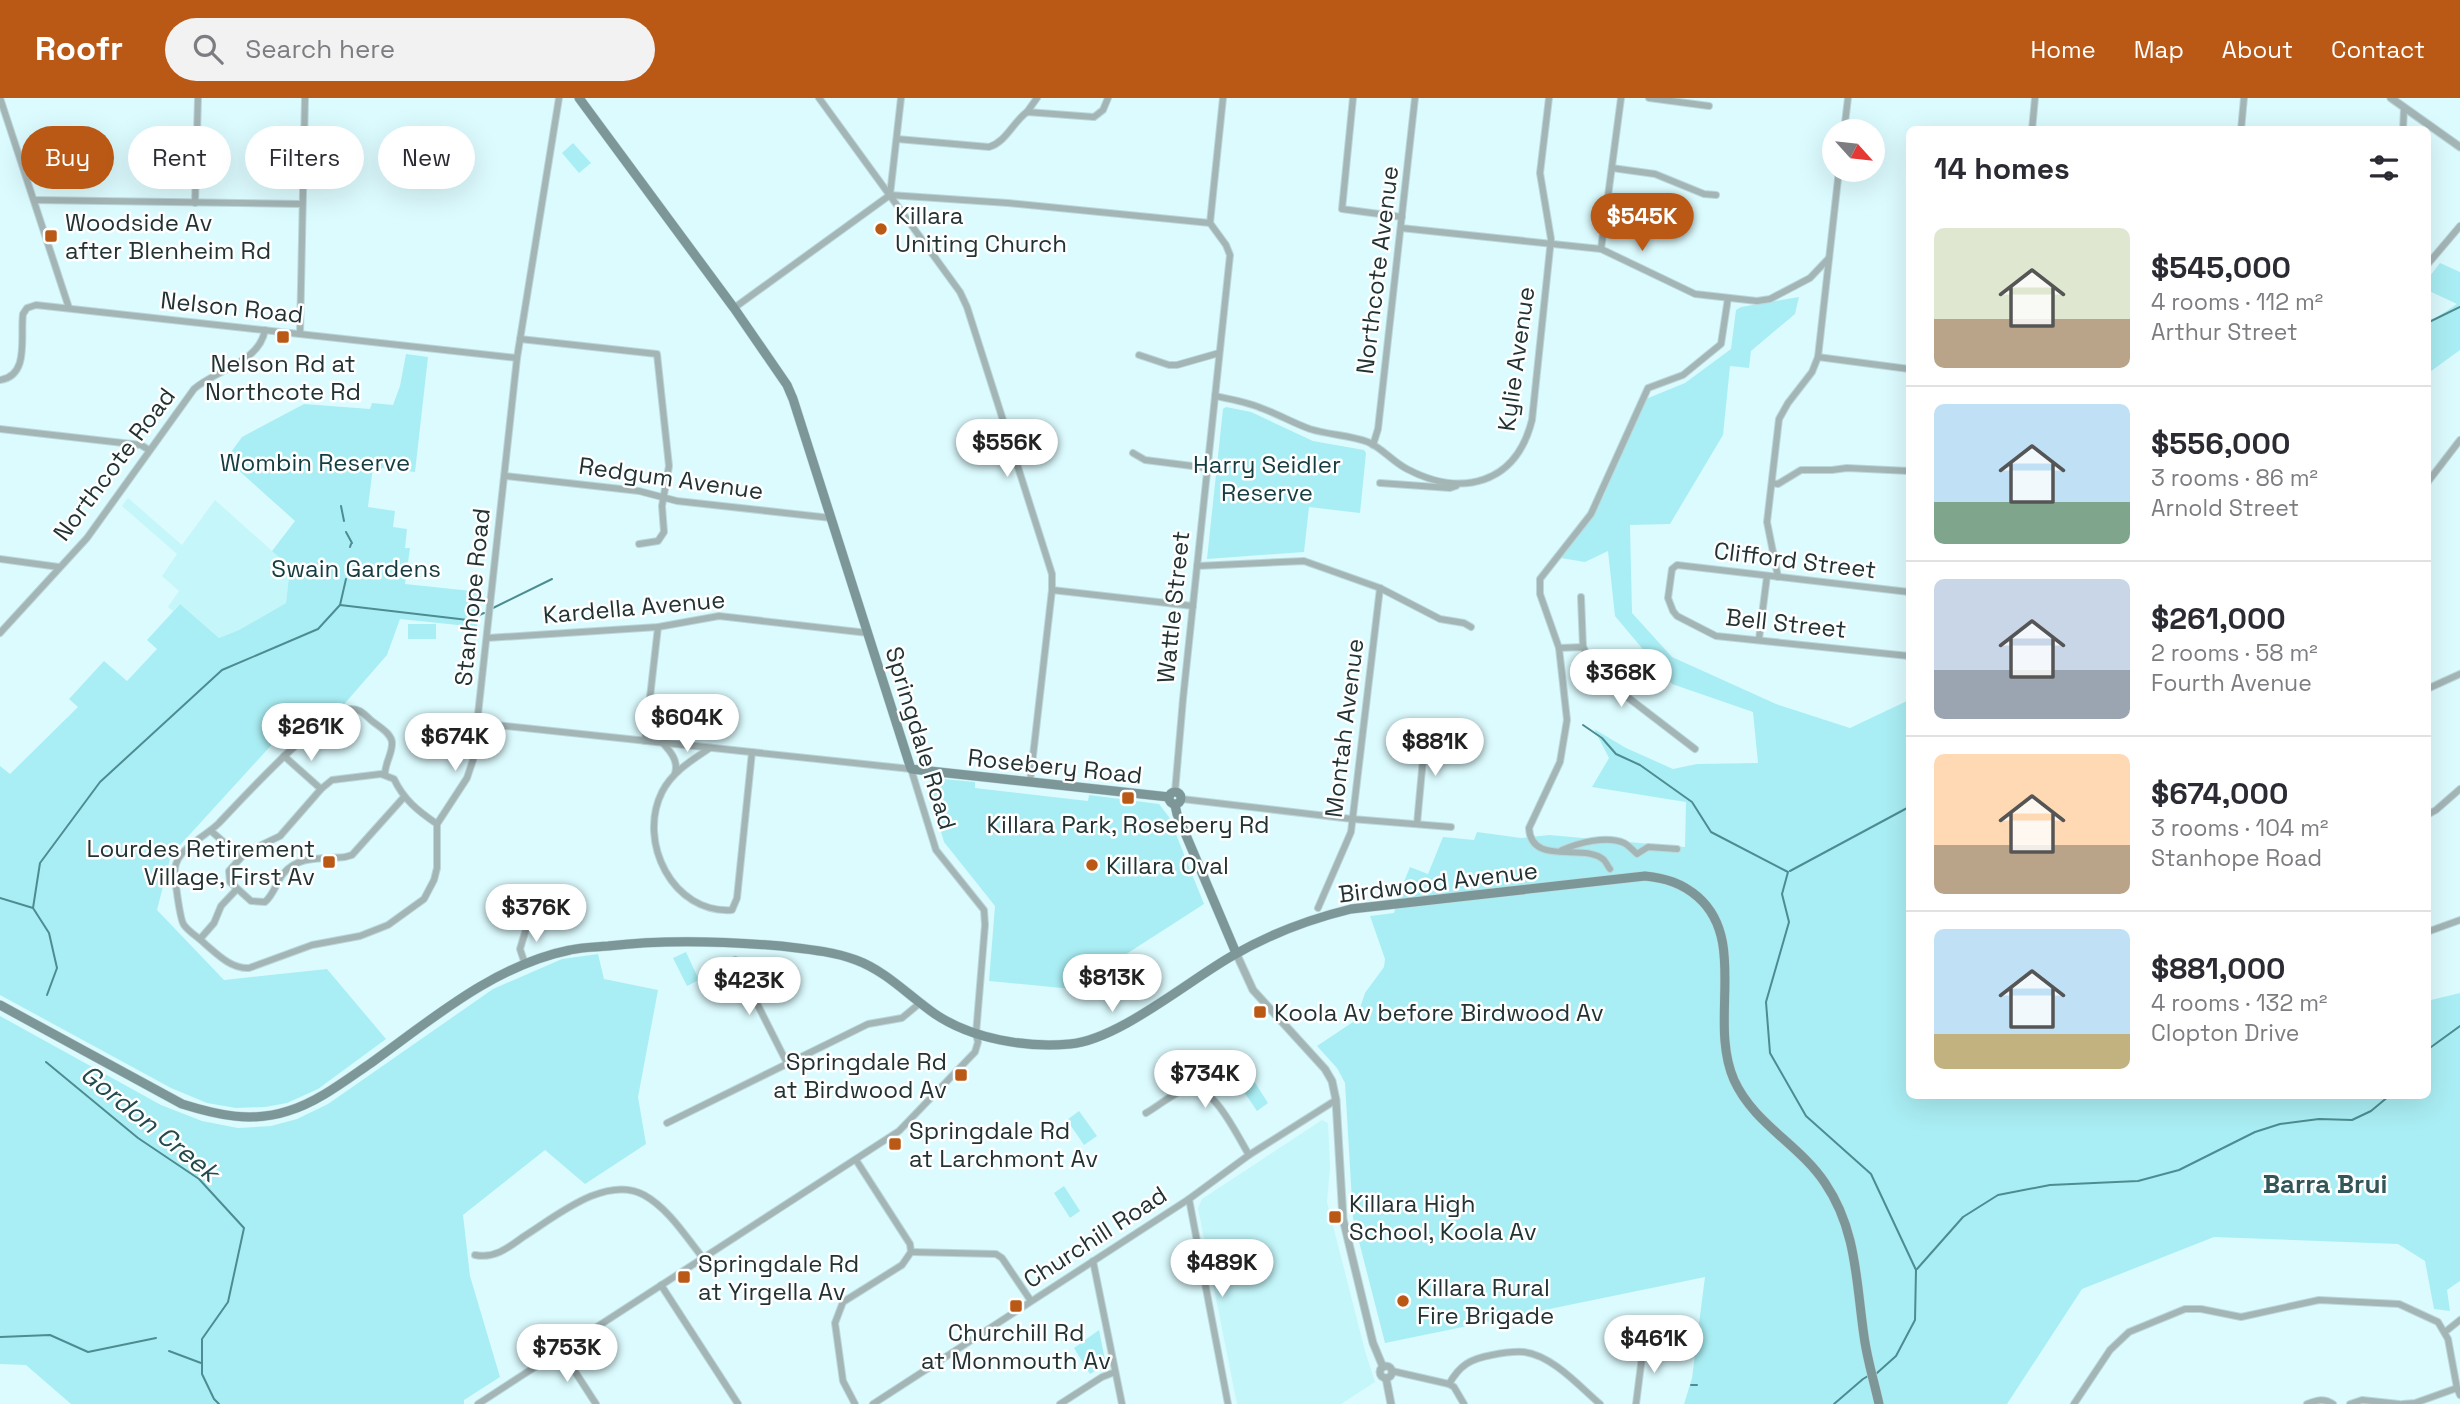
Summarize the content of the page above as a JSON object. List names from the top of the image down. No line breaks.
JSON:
{"streets":{"main road":["Springdale Road","Rosebery Road","Birdwood Avenue"],"street":["Northcote Avenue","Nelson Road","Kylie Avenue","Northcote Road","Redgum Avenue","Clifford Street","Stanhope Road","Kardella Avenue","Wattle Street","Bell Street","Montah Avenue","Churchill Road"]},"crossings":[["Northcote Avenue","Kylie Avenue"],["Nelson Road","Northcote Road"],["Nelson Road","Stanhope Road"],["Kylie Avenue","Wattle Street"],["Redgum Avenue","Stanhope Road"],["Redgum Avenue","Springdale Road"],["Clifford Street","Bell Street"],["Stanhope Road","Kardella Avenue"],["Stanhope Road","Rosebery Road"],["Kardella Avenue","Springdale Road"],["Wattle Street","Rosebery Road"],["Montah Avenue","Rosebery Road"],["Springdale Road","Rosebery Road"],["Springdale Road","Birdwood Avenue"]],"districts":["Barra Brui"],"water":["Gordon Creek"],"parks":["Wombin Reserve","Harry Seidler Reserve","Swain Gardens"],"places":{"other":["Killara Uniting Church","Killara Oval","Killara Rural Fire Brigade"],"transit":["Woodside Av after Blenheim Rd","Nelson Rd at Northcote Rd","Killara Park, Rosebery Rd","Lourdes Retirement Village, First Av","Koola Av before Birdwood Av","Springdale Rd at Birdwood Av","Springdale Rd at Larchmont Av","Killara High School, Koola Av","Springdale Rd at Yirgella Av","Churchill Rd at Monmouth Av"]},"north":"bottom right","page":{"header":"Roofr","search":"Search here","nav":["Home","Map","About","Contact"],"chip":["Buy","Rent","Filters","New"],"heading":"14 homes","price":["$545K","$556K","$368K","$604K","$261K","$674K","$881K","$376K","$813K","$423K","$734K","$489K","$461K","$753K"],"list":[{"name":"$545,000","note":"4 rooms · 112 m² · Arthur Street"},{"name":"$556,000","note":"3 rooms · 86 m² · Arnold Street"},{"name":"$261,000","note":"2 rooms · 58 m² · Fourth Avenue"},{"name":"$674,000","note":"3 rooms · 104 m² · Stanhope Road"},{"name":"$881,000","note":"4 rooms · 132 m² · Clopton Drive"}]}}
